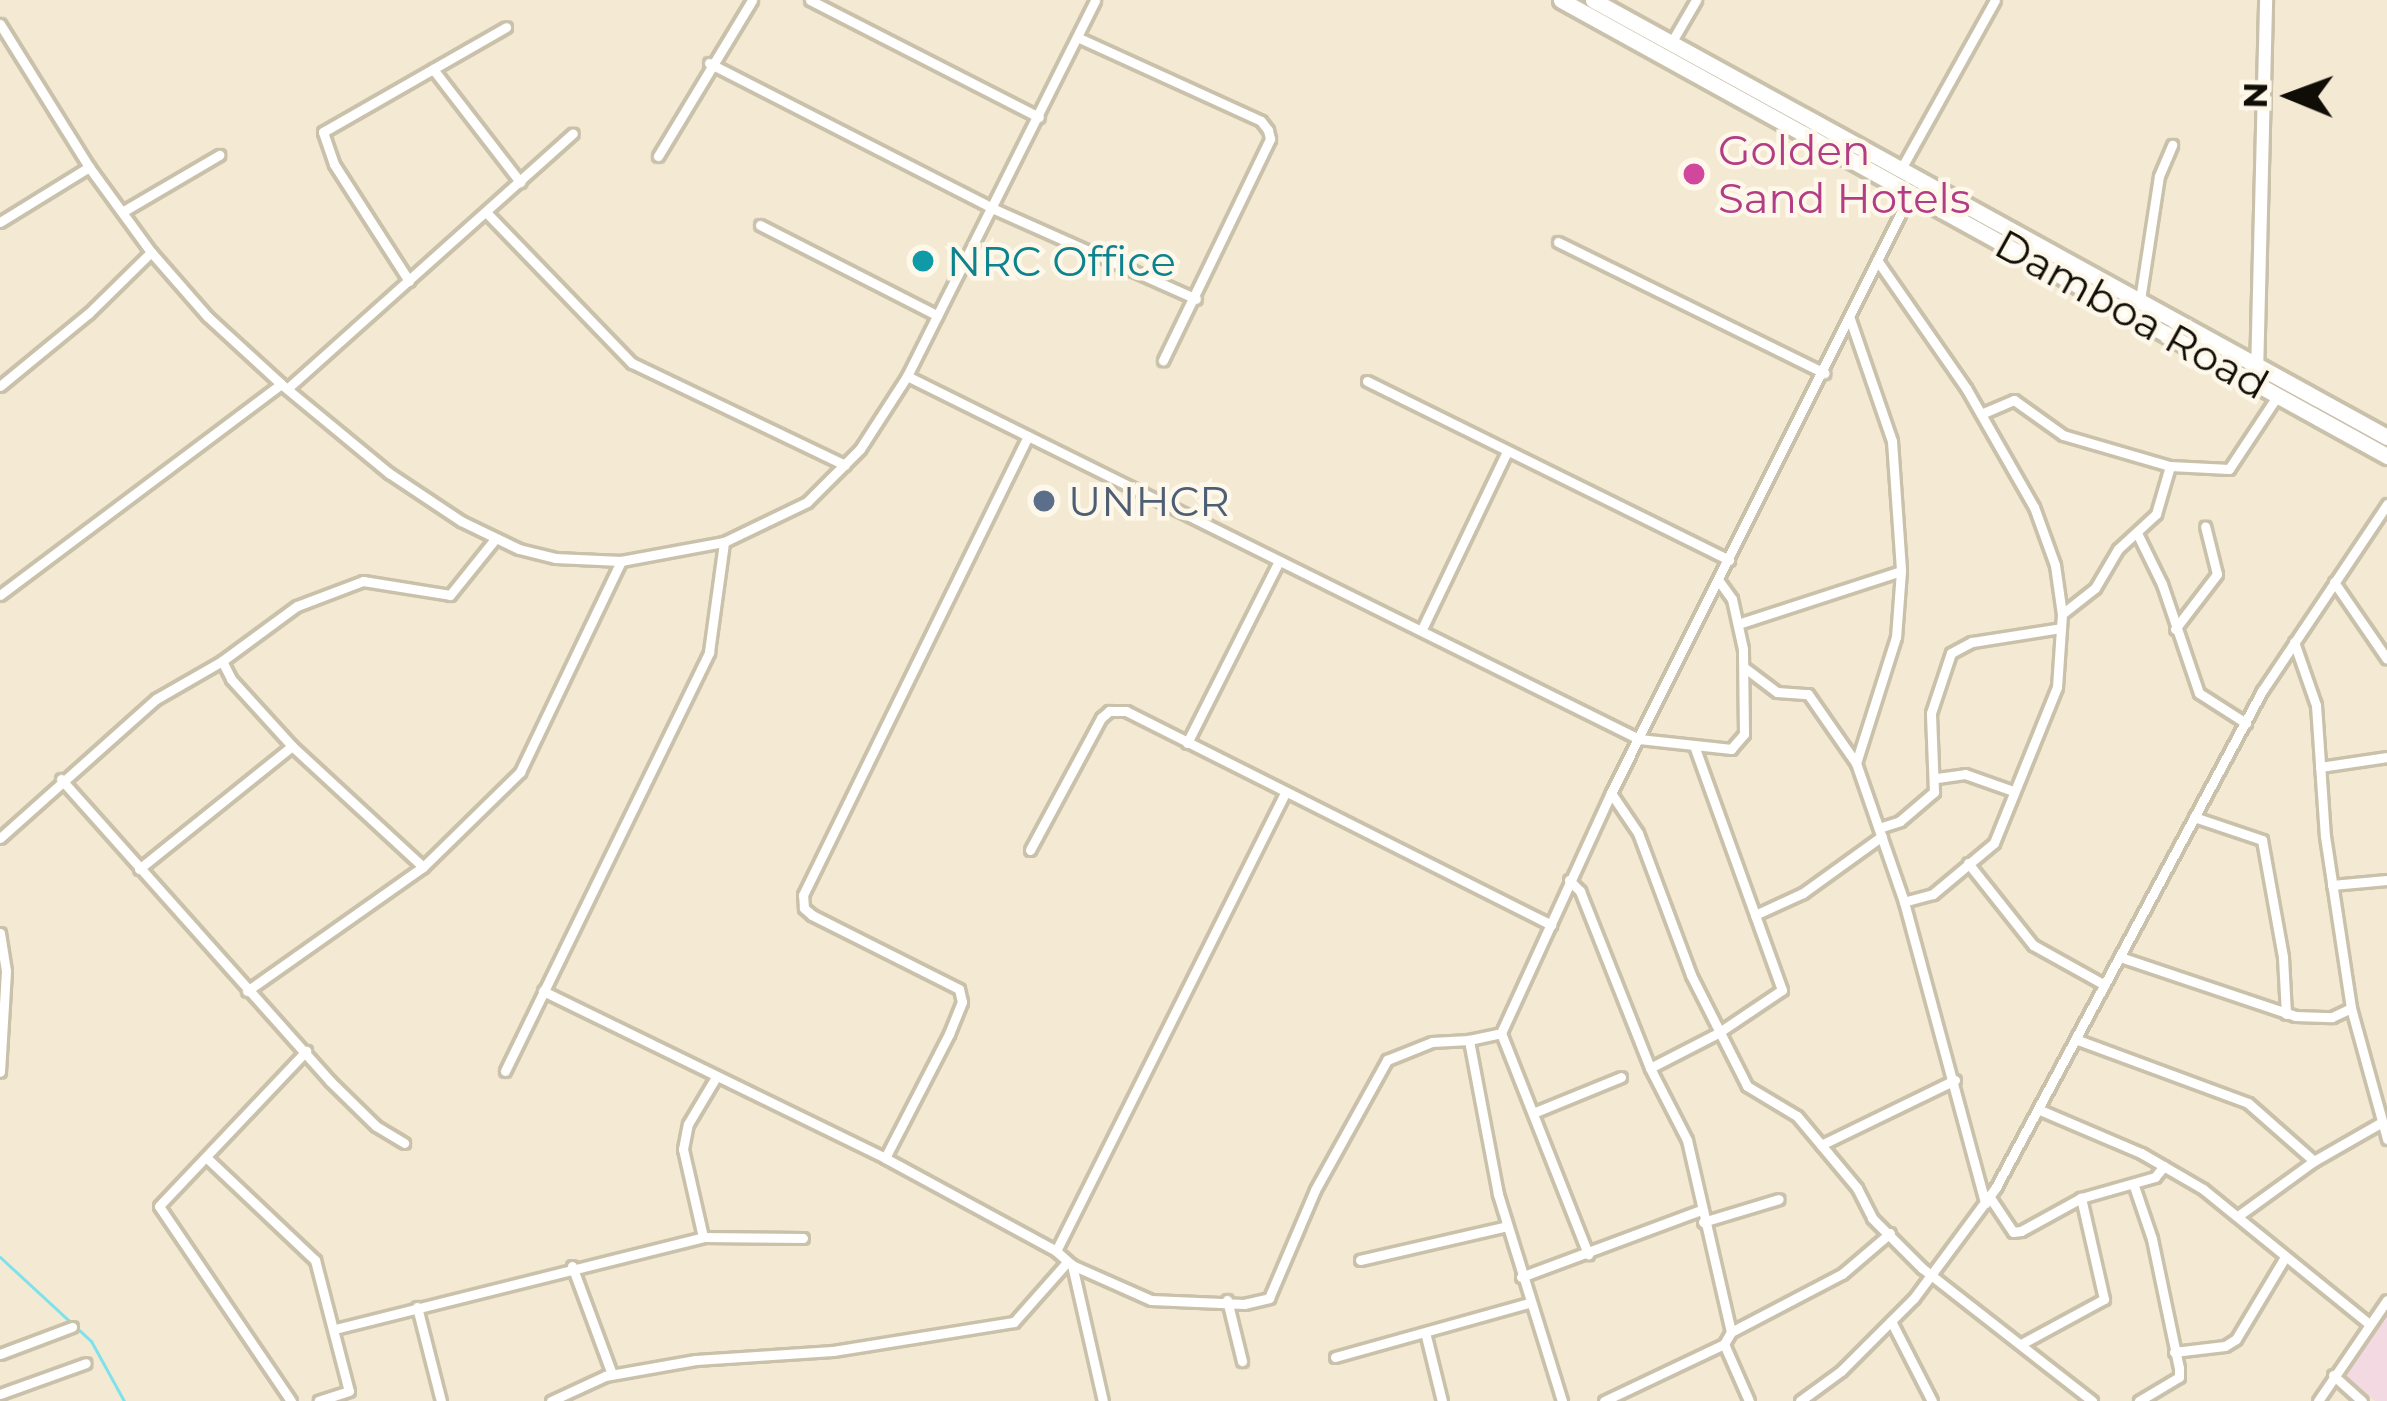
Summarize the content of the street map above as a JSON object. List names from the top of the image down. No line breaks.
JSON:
{"streets":{"main road":["Damboa Road"]},"places":["Golden Sand Hotels","NRC Office","UNHCR"],"north":"left"}
